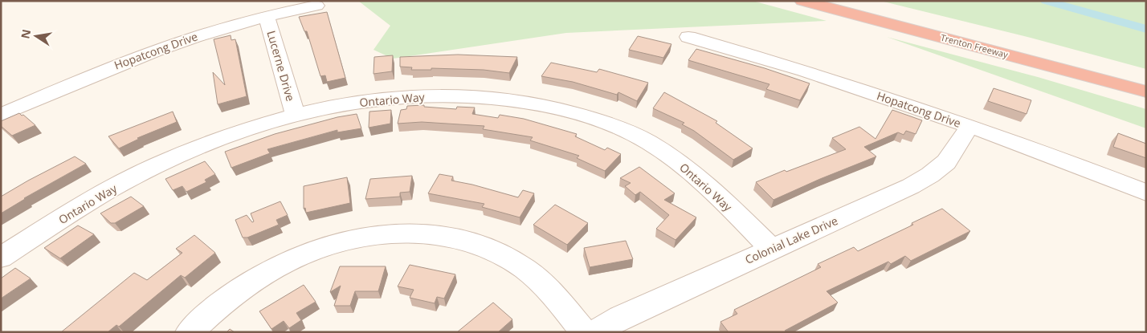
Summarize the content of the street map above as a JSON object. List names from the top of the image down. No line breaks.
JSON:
{"streets":{"highway":["Trenton Freeway"],"street":["Hopatcong Drive","Lucerne Drive","Ontario Way","Colonial Lake Drive"]},"crossings":[["Hopatcong Drive","Lucerne Drive"],["Hopatcong Drive","Colonial Lake Drive"],["Lucerne Drive","Ontario Way"],["Ontario Way","Colonial Lake Drive"]],"north":"left"}
